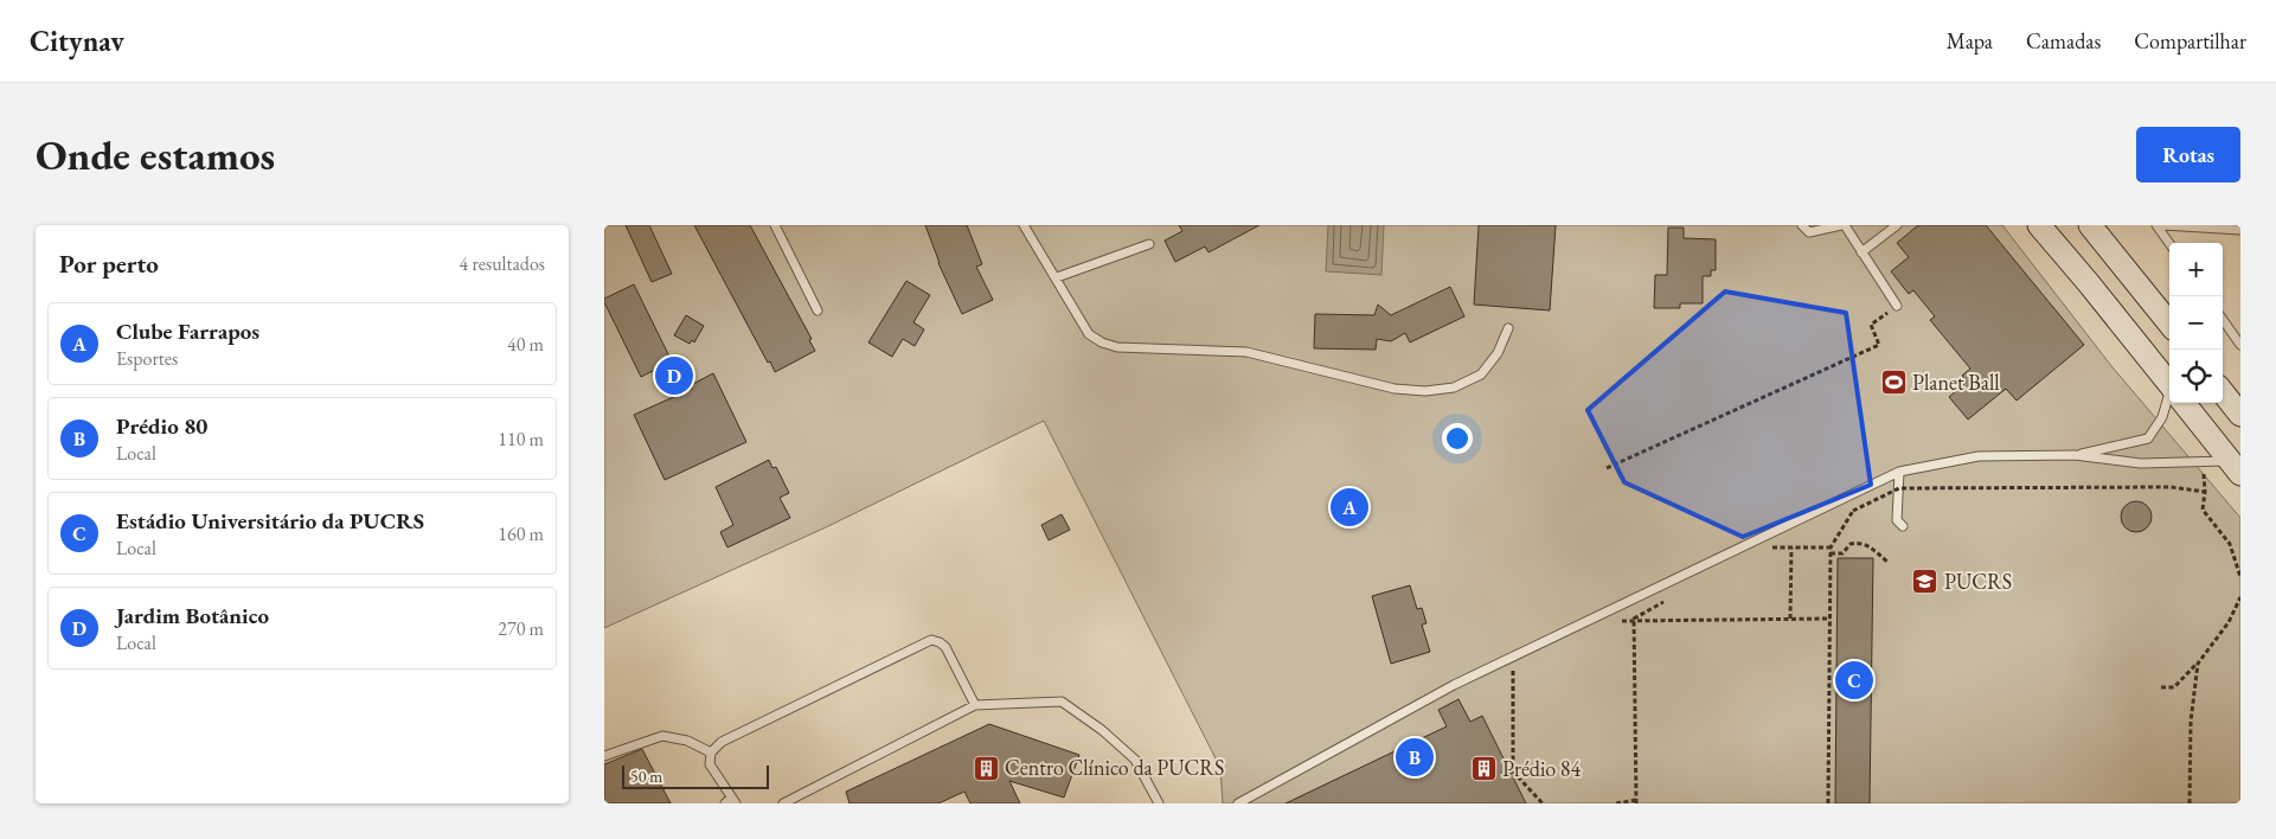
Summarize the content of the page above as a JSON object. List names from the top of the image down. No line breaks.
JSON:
{"places":{"sports":["Planet Ball"],"school or university":["PUCRS"],"building":["Centro Clínico da PUCRS","Prédio 84"]},"scale_bar":"50 m","page":{"header":"Citynav","nav":["Mapa","Camadas","Compartilhar"],"buttons":"Rotas","title":"Onde estamos","heading":["Por perto","4 resultados"],"map_buttons":["+","−"],"list":[{"mark":"A","name":"Clube Farrapos","note":"Esportes","value":"40 m"},{"mark":"B","name":"Prédio 80","note":"Local","value":"110 m"},{"mark":"C","name":"Estádio Universitário da PUCRS","note":"Local","value":"160 m"},{"mark":"D","name":"Jardim Botânico","note":"Local","value":"270 m"}],"pins":["D","A","C","B"],"scale":"50 m"}}
